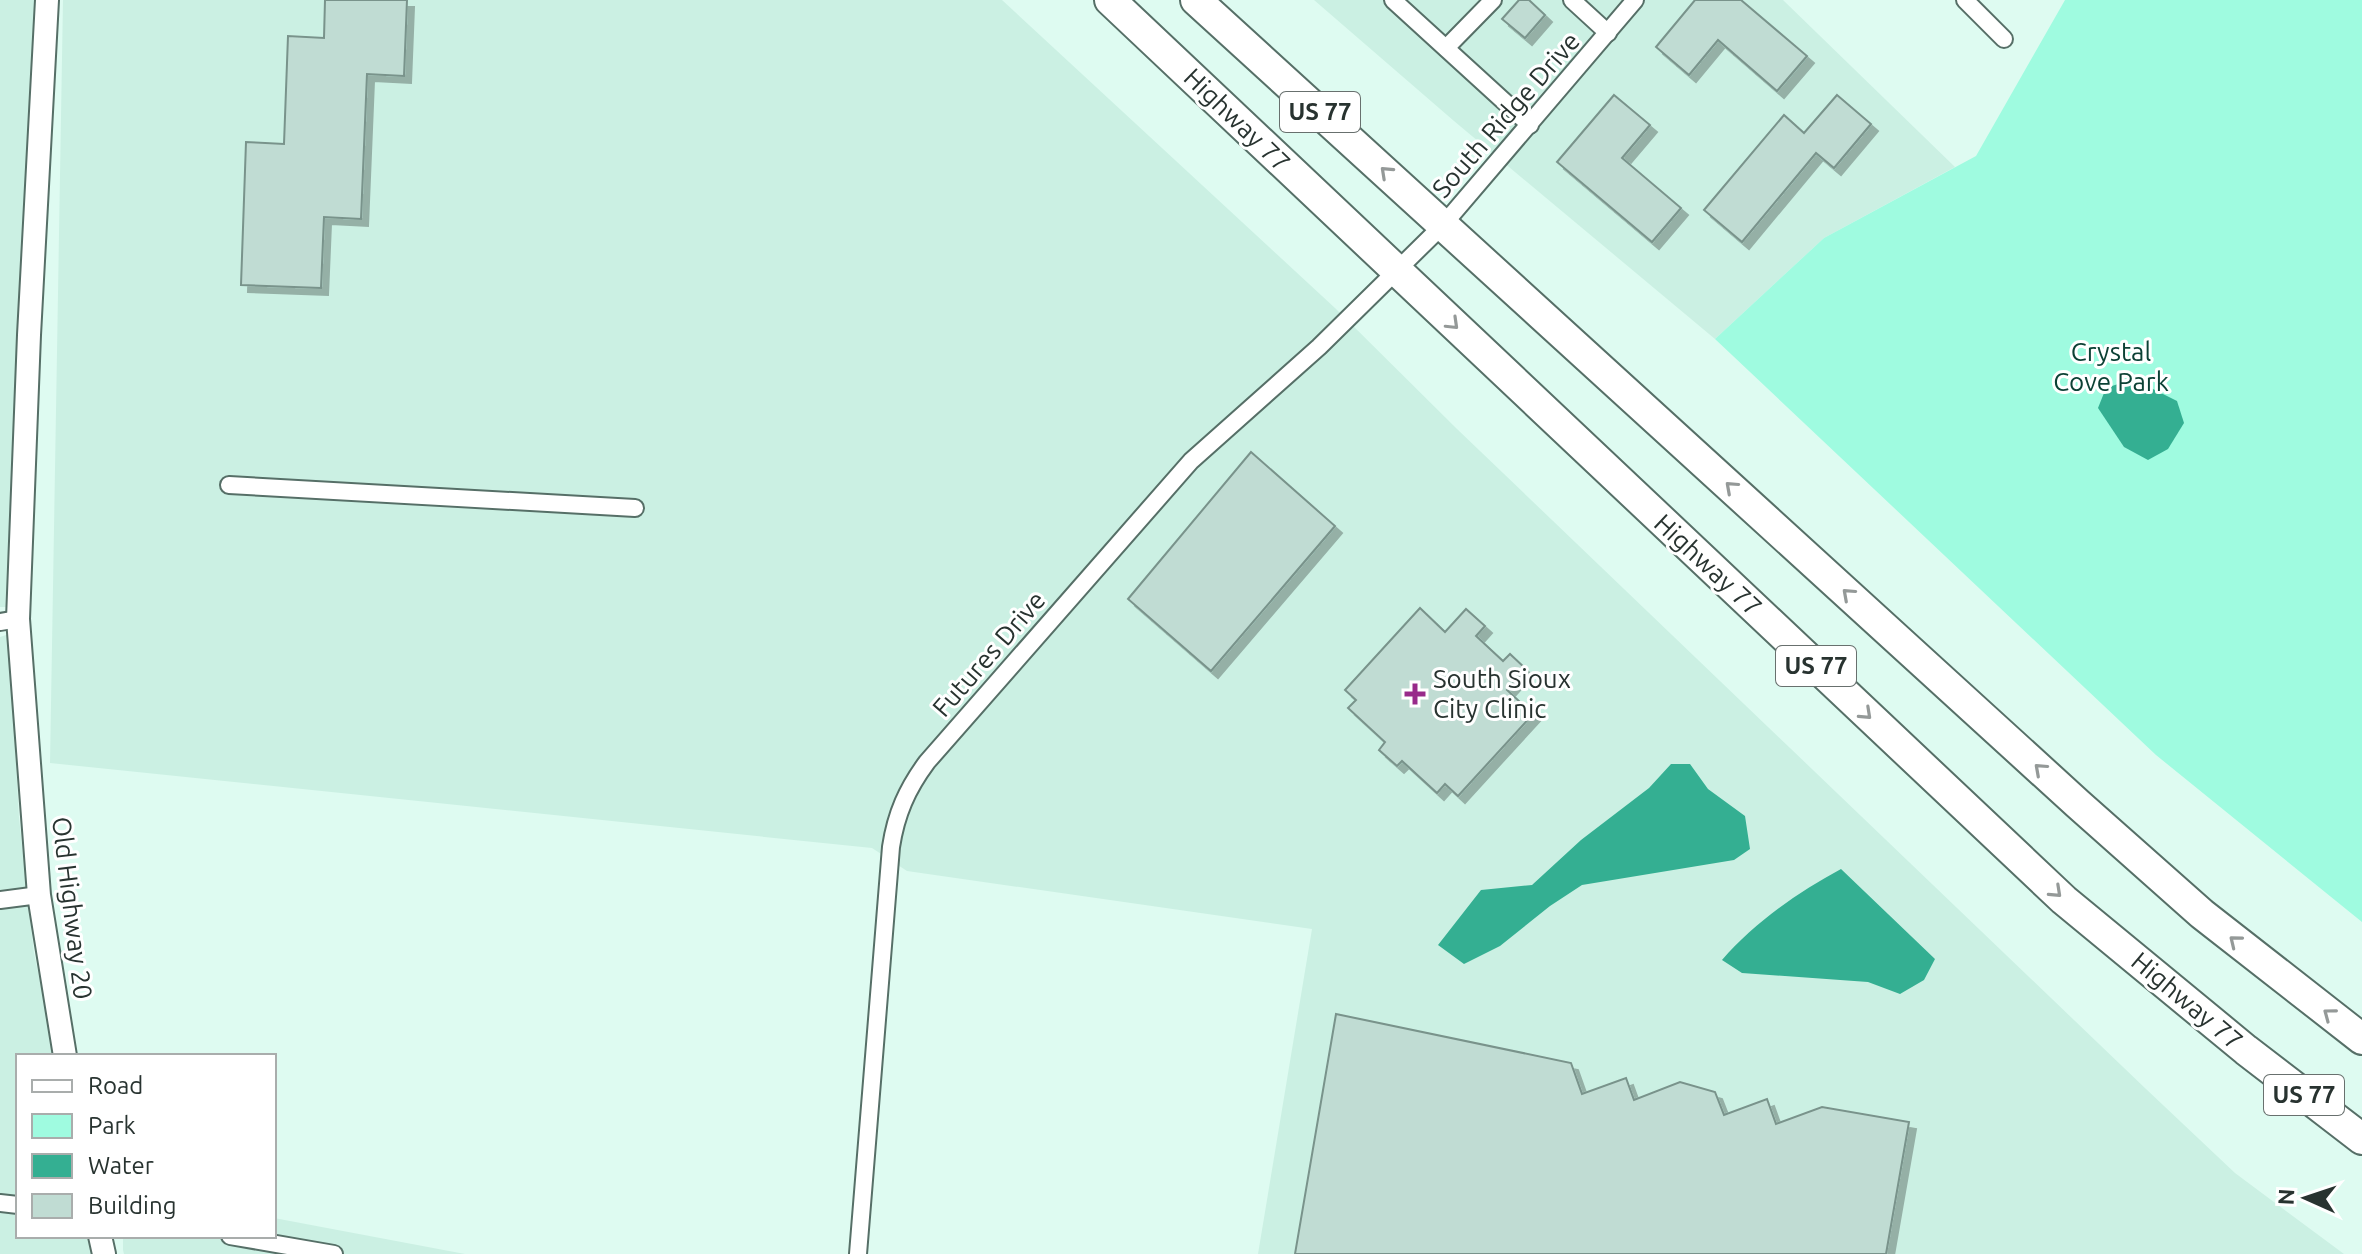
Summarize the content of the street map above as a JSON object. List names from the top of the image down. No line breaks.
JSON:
{"streets":{"highway":["US 77","Highway 77"],"main road":["Old Highway 20"],"street":["South Ridge Drive","Futures Drive"]},"crossings":[["US 77","South Ridge Drive"],["US 77","Futures Drive"],["South Ridge Drive","Futures Drive"],["Highway 77","Futures Drive"]],"parks":["Crystal Cove Park"],"places":{"health":["South Sioux City Clinic"]},"legend":["Road","Park","Water","Building"],"north":"left"}
